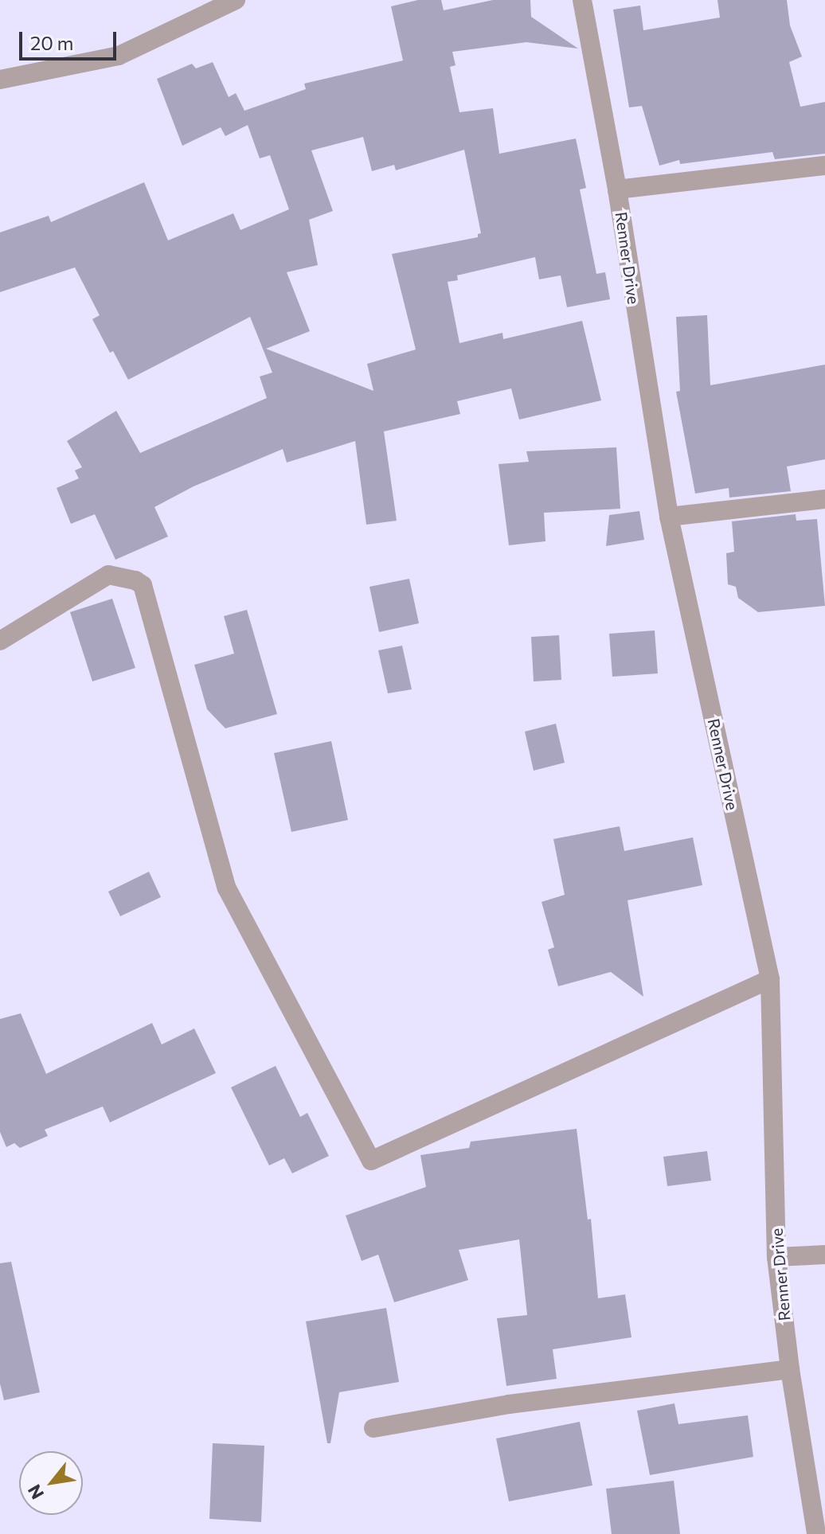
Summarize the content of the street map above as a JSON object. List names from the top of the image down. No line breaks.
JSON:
{"streets":{"street":["Renner Drive"]},"scale_bar":"20 m","north":"bottom left"}
